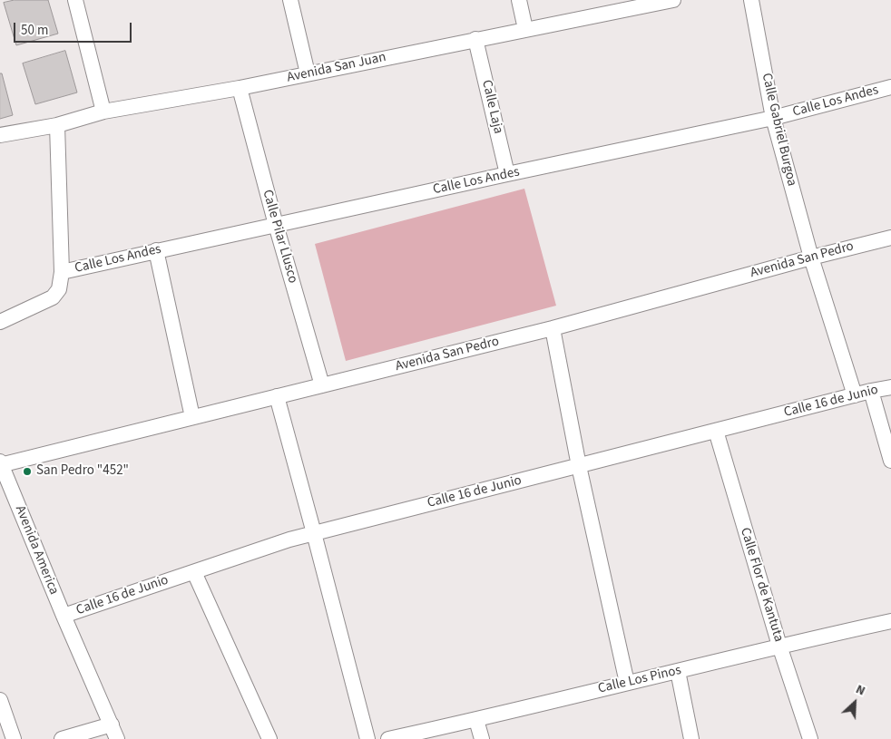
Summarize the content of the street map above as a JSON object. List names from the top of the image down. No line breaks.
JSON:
{"streets":{"street":["Avenida San Juan","Calle Los Andes","Calle Laja","Calle Gabriel Burgoa","Calle Pilar Llusco","Avenida San Pedro","Calle 16 de Junio","Avenida America","Calle Flor de Kantuta","Calle Los Pinos"]},"crossings":[["Avenida San Juan","Calle Laja"],["Avenida San Juan","Calle Pilar Llusco"],["Calle Los Andes","Calle Laja"],["Calle Los Andes","Calle Gabriel Burgoa"],["Calle Los Andes","Calle Pilar Llusco"],["Calle Gabriel Burgoa","Avenida San Pedro"],["Calle Gabriel Burgoa","Calle 16 de Junio"],["Calle Pilar Llusco","Avenida San Pedro"],["Avenida San Pedro","Avenida America"],["Calle 16 de Junio","Avenida America"],["Calle 16 de Junio","Calle Flor de Kantuta"],["Calle Flor de Kantuta","Calle Los Pinos"]],"places":["San Pedro \"452\""],"scale_bar":"50 m","north":"top right"}
